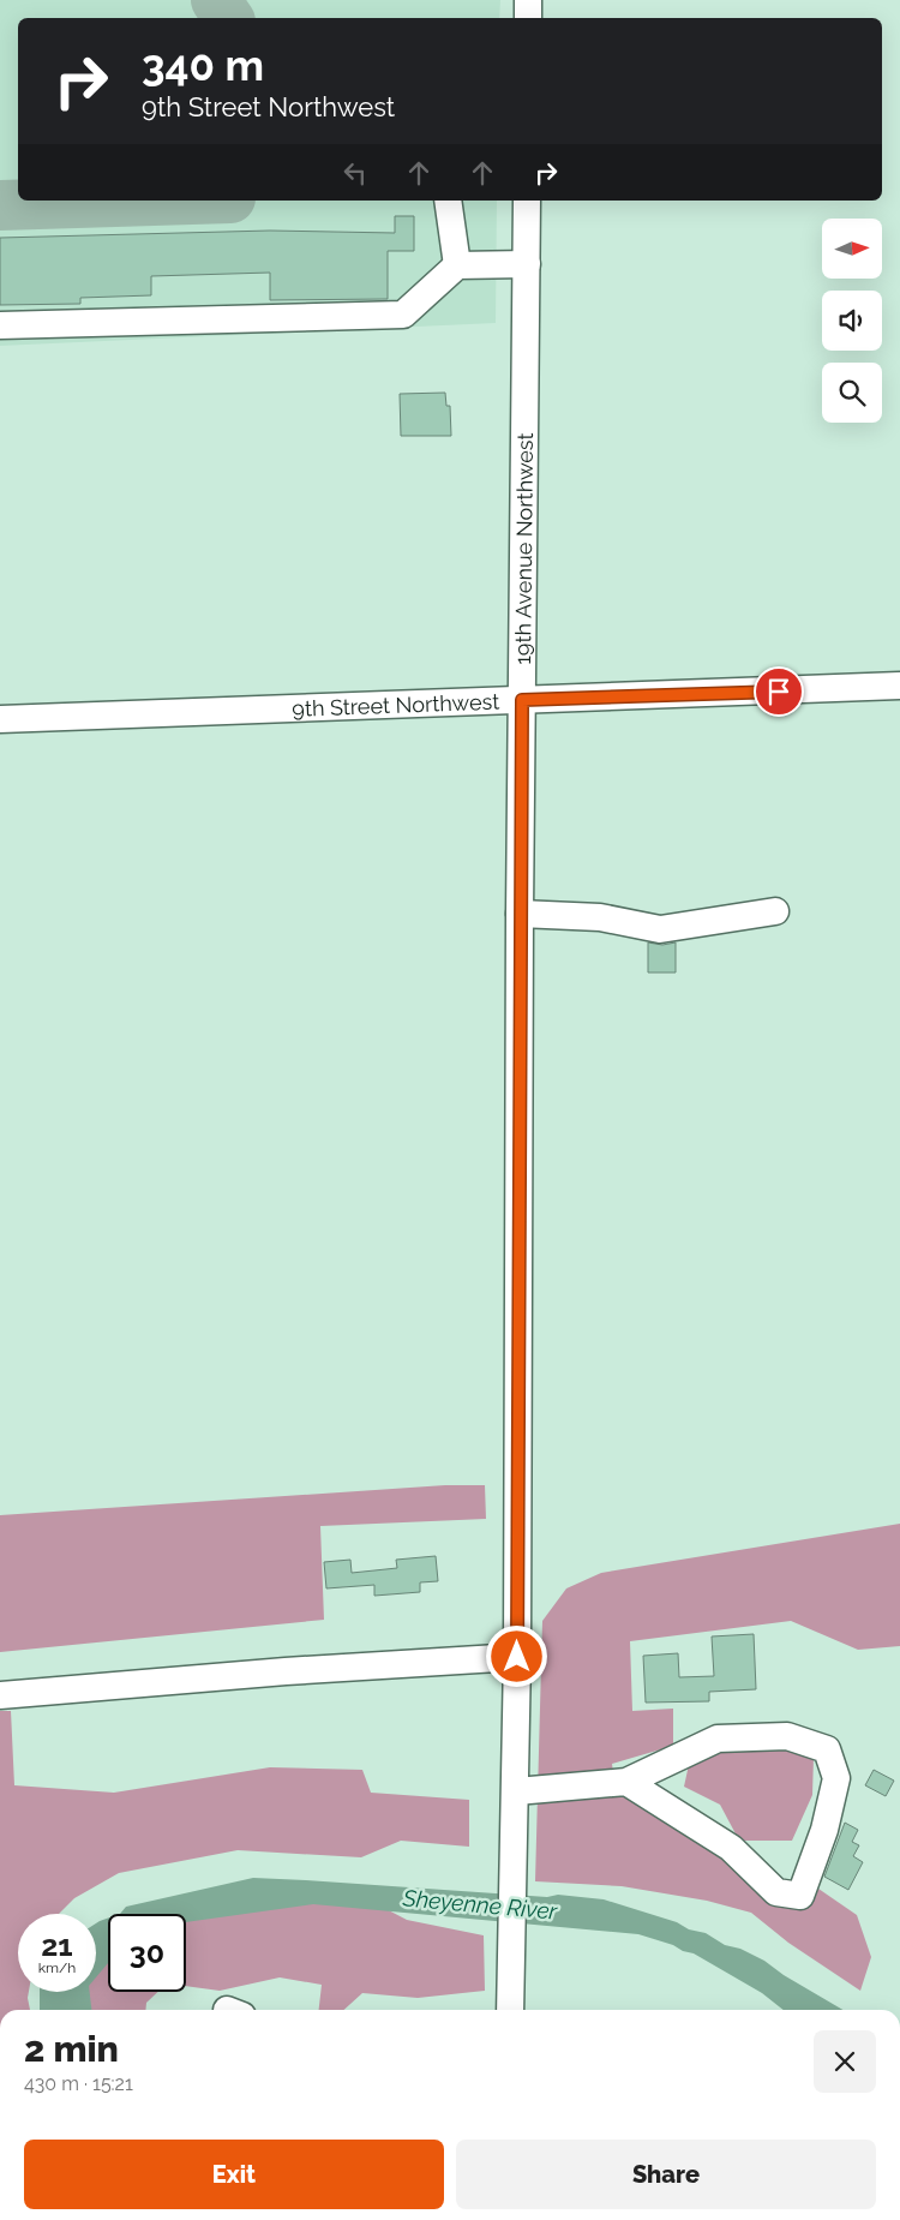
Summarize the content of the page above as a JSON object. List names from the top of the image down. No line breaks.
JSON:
{"streets":{"street":["19th Avenue Northwest","9th Street Northwest"]},"crossings":[["19th Avenue Northwest","9th Street Northwest"]],"water":["Sheyenne River"],"north":"right","page":{"turn":["340 m","9th Street Northwest"],"speed":"21 km/h","limit":"30","heading":["2 min","430 m · 15:21"],"buttons":["Exit","Share"]}}
